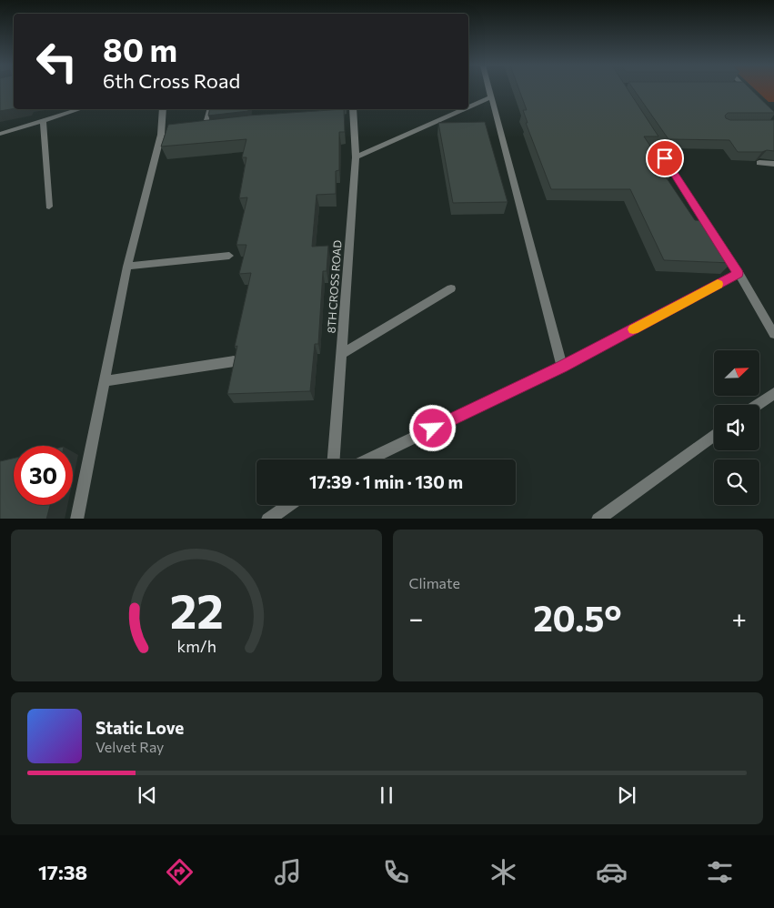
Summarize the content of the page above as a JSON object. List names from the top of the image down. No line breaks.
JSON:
{"streets":{"street":["8TH CROSS ROAD"]},"north":"top right","page":{"turn":["80 m","6th Cross Road"],"limit":"30","trip":"17:39 · 1 min · 130 m","tile":"Climate","heat":["−","20.5°","+"],"song":["Static Love","Velvet Ray"],"tabs":"17:38","gauge":["22","km/h"]}}
